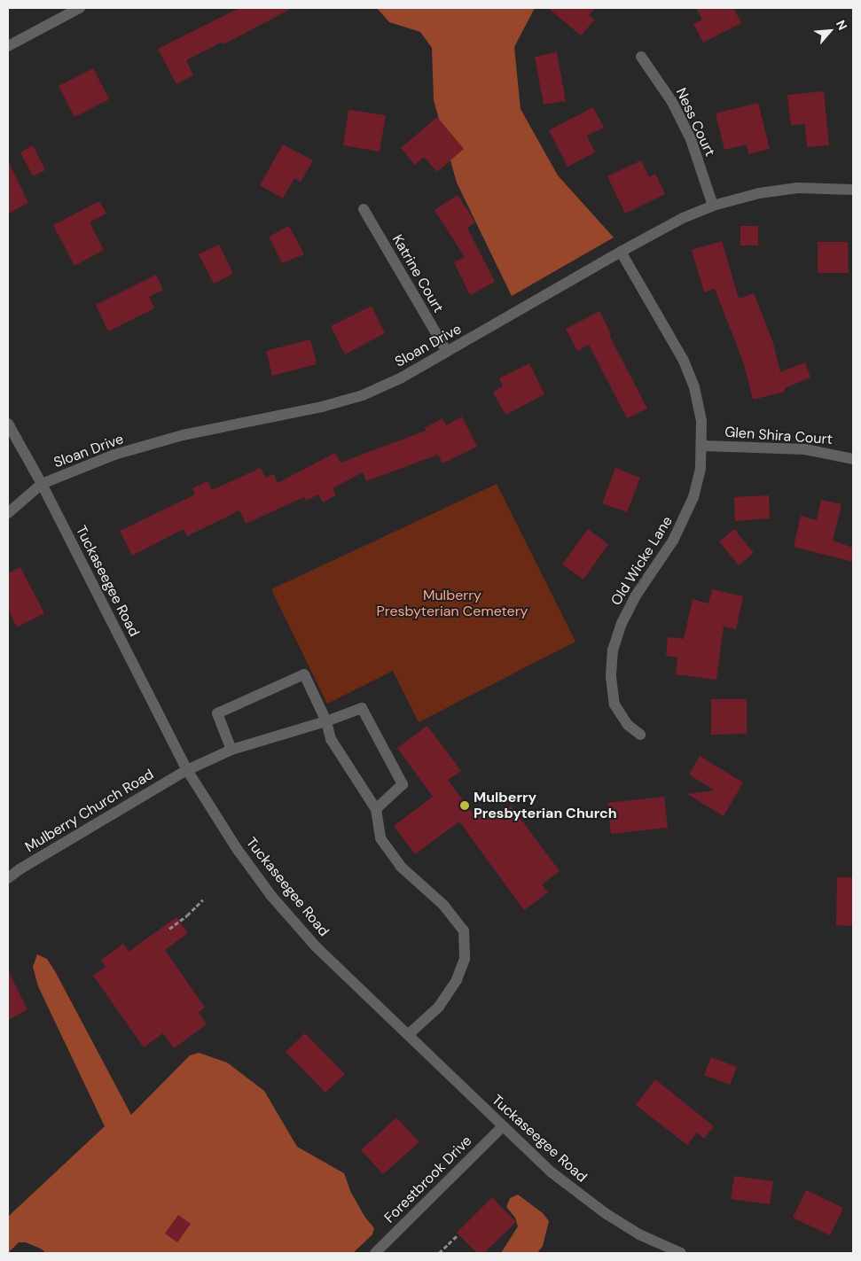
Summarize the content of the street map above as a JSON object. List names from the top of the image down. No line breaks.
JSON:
{"streets":{"street":["Ness Court","Katrine Court","Sloan Drive","Glen Shira Court","Old Wicke Lane","Tuckaseegee Road","Mulberry Church Road","Forestbrook Drive"]},"crossings":[["Ness Court","Sloan Drive"],["Katrine Court","Sloan Drive"],["Sloan Drive","Old Wicke Lane"],["Sloan Drive","Tuckaseegee Road"],["Glen Shira Court","Old Wicke Lane"],["Tuckaseegee Road","Mulberry Church Road"],["Tuckaseegee Road","Forestbrook Drive"]],"parks":["Mulberry Presbyterian Cemetery"],"places":["Mulberry Presbyterian Church"],"north":"top right"}
